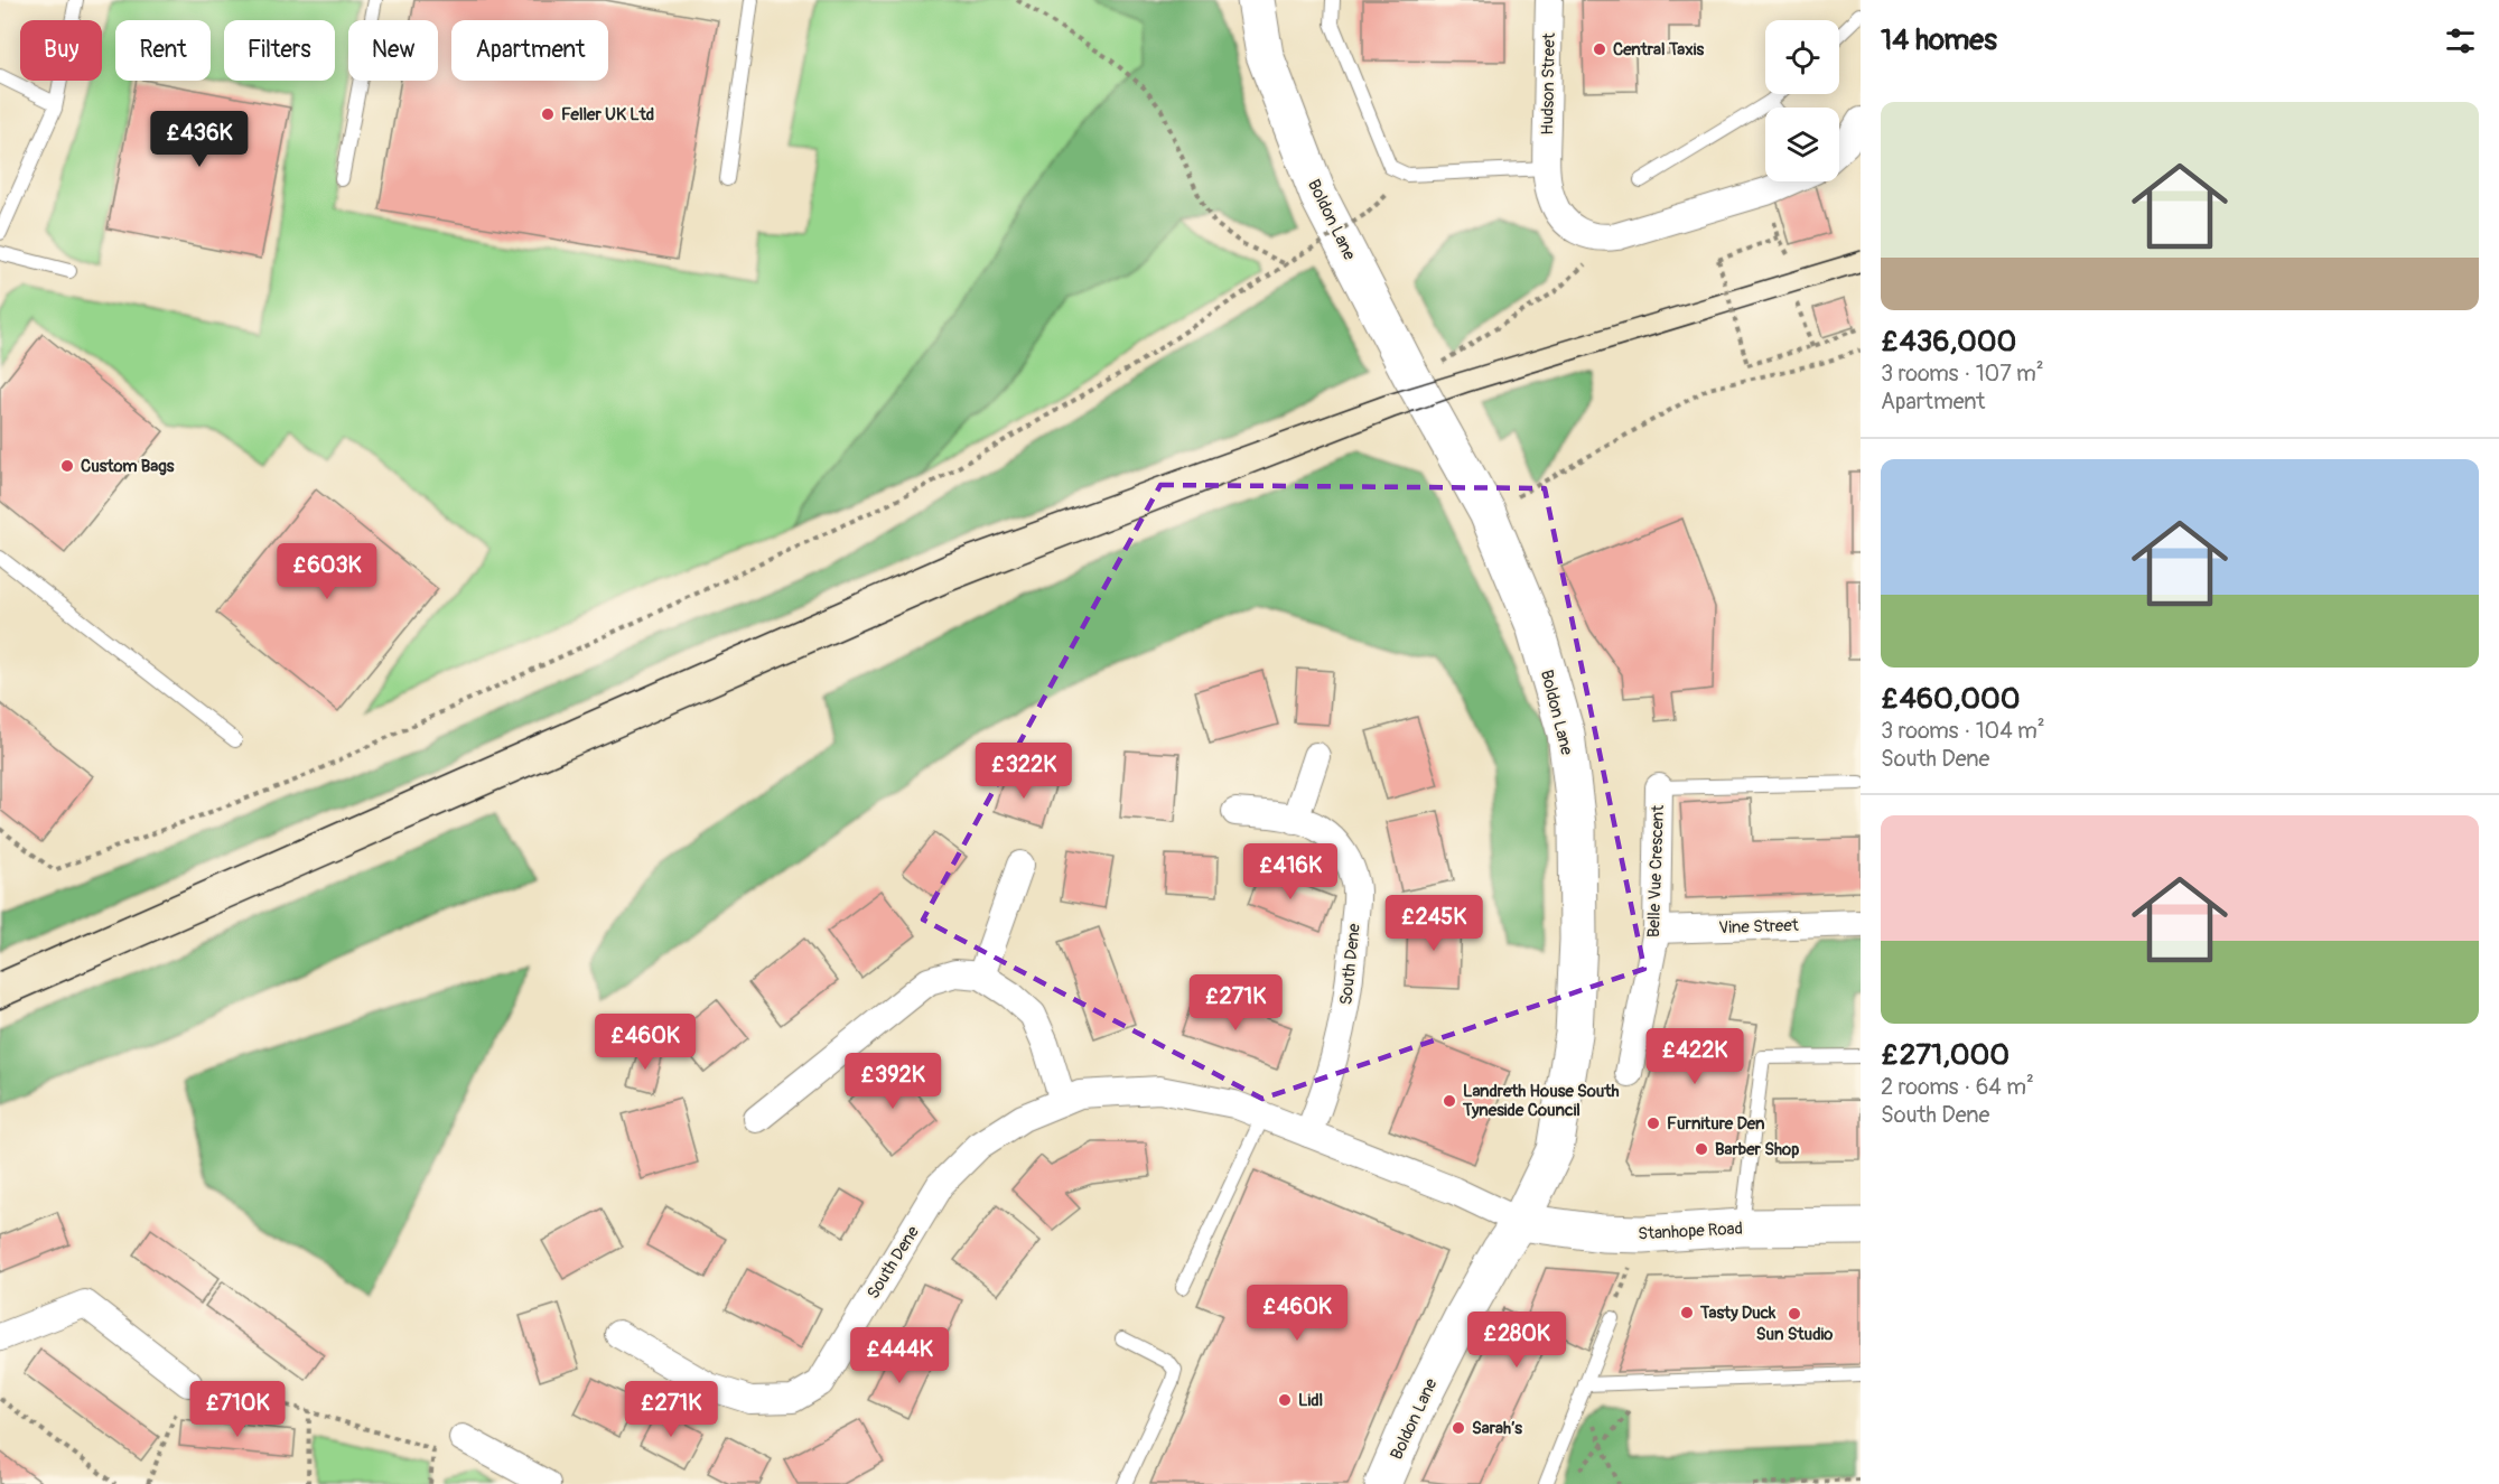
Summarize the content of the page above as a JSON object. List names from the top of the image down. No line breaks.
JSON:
{"streets":{"main road":["Boldon Lane","Stanhope Road"],"street":["Hudson Street","Belle Vue Crescent","Vine Street","South Dene"]},"crossings":[["Boldon Lane","South Dene"],["Boldon Lane","Stanhope Road"],["Belle Vue Crescent","Vine Street"],["South Dene","Stanhope Road"]],"places":["Central Taxis","Feller UK Ltd","Custom Bags","Landreth House South Tyneside Council","Furniture Den","Barber Shop","Tasty Duck","Sun Studio","Lidl","Sarah’s"],"page":{"heading":"14 homes","chip":["Buy","Rent","Filters","New","Apartment"],"list":[{"name":"£436,000","note":"3 rooms · 107 m² · Apartment"},{"name":"£460,000","note":"3 rooms · 104 m² · South Dene"},{"name":"£271,000","note":"2 rooms · 64 m² · South Dene"}],"price":["£436K","£603K","£322K","£416K","£245K","£271K","£460K","£422K","£392K","£460K","£280K","£444K","£710K","£271K"]}}
